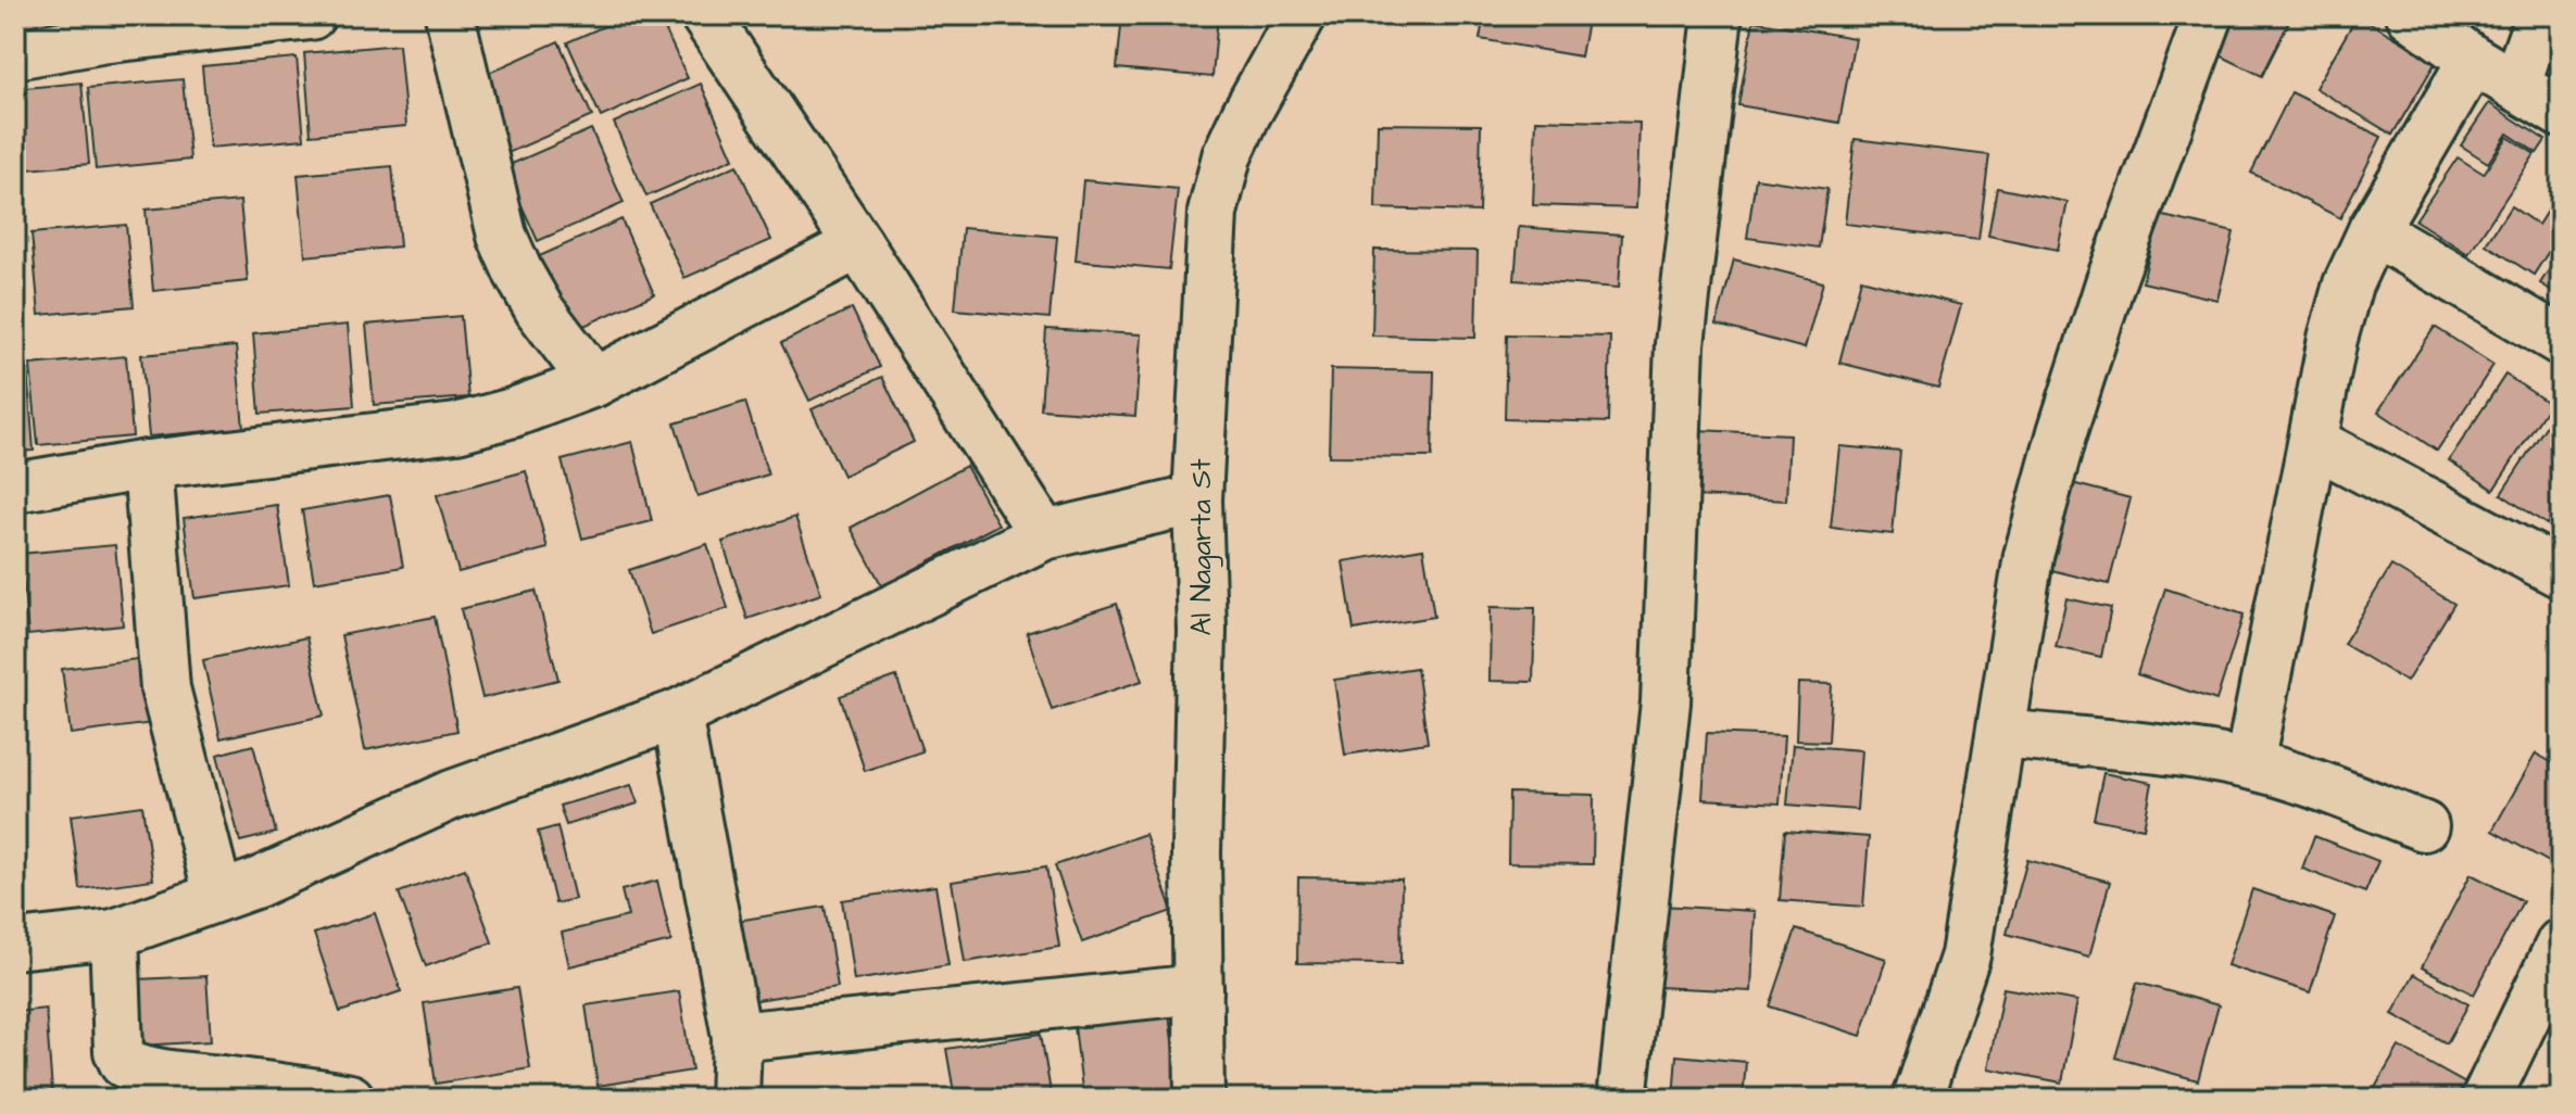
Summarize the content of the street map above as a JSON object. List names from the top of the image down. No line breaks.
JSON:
{"streets":{"street":["Al Nagarta St"]}}
